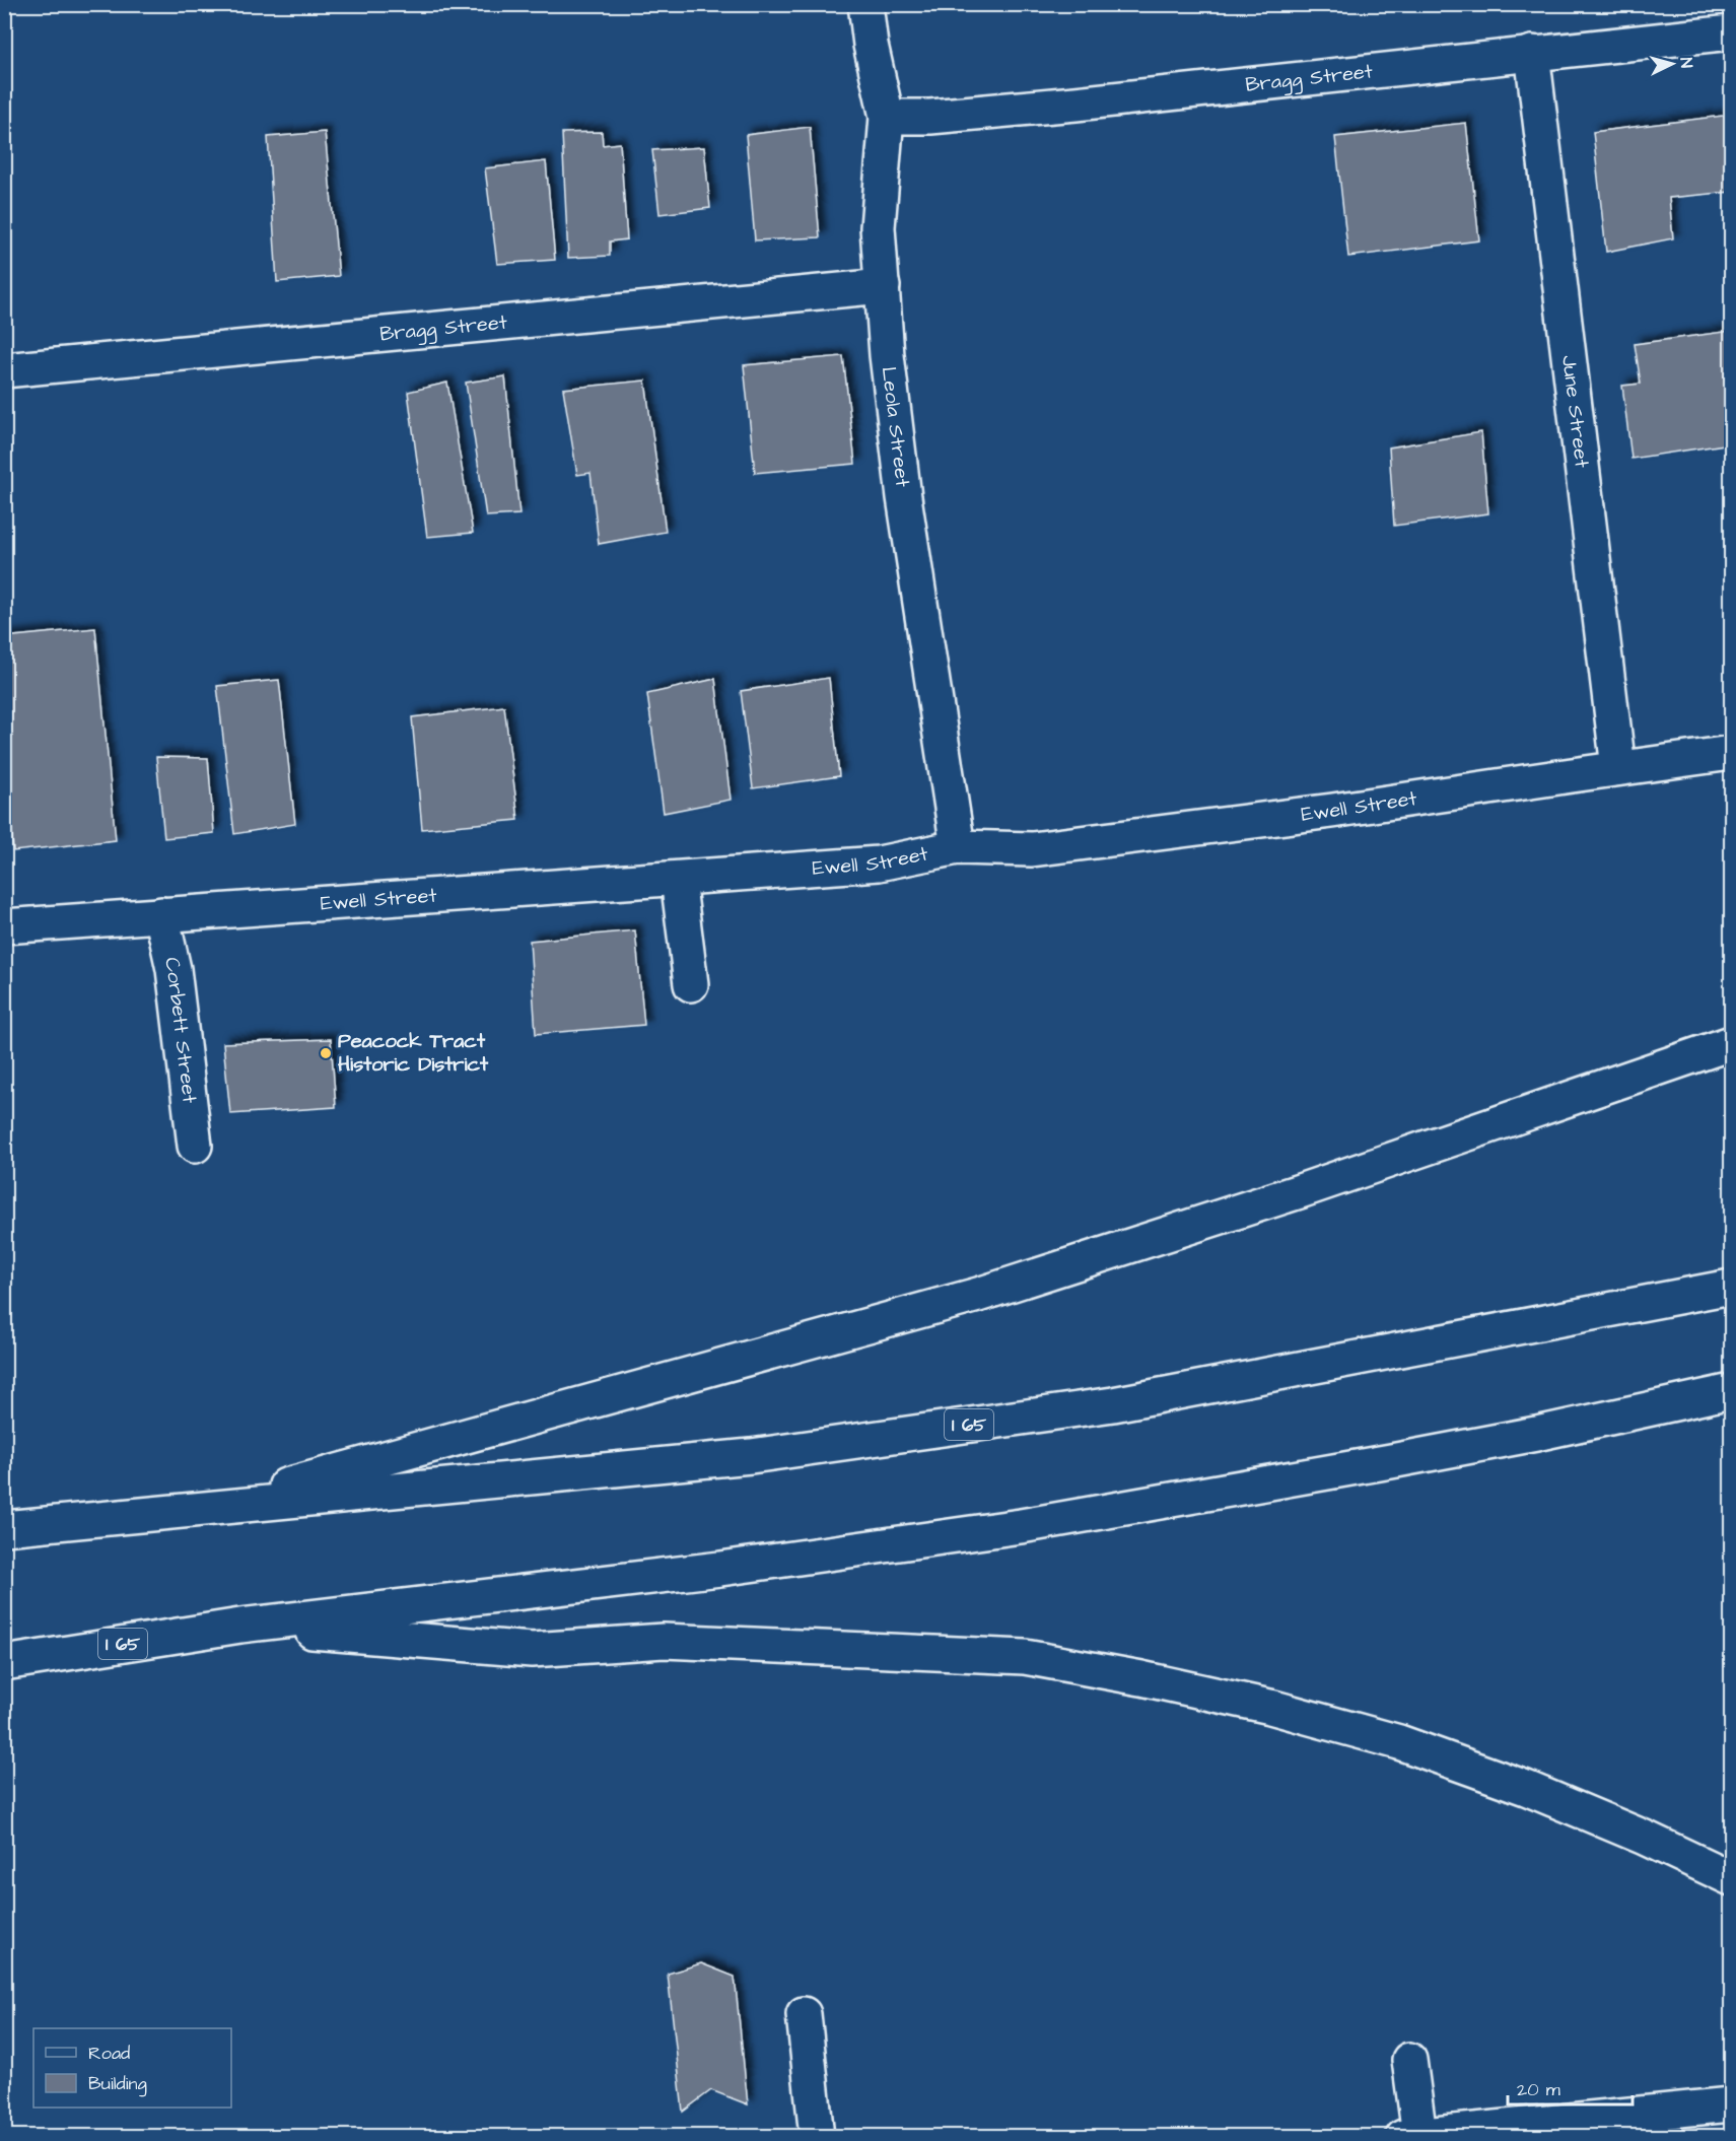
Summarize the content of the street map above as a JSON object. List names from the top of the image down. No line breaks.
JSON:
{"streets":{"main road":["Bragg Street","June Street","Leola Street","Ewell Street","Corbett Street","I 65"]},"crossings":[["Bragg Street","June Street"],["Bragg Street","Leola Street"],["June Street","Ewell Street"],["Leola Street","Ewell Street"],["Ewell Street","Corbett Street"]],"places":["Peacock Tract Historic District"],"legend":["Road","Building"],"scale_bar":"20 m","north":"right"}
